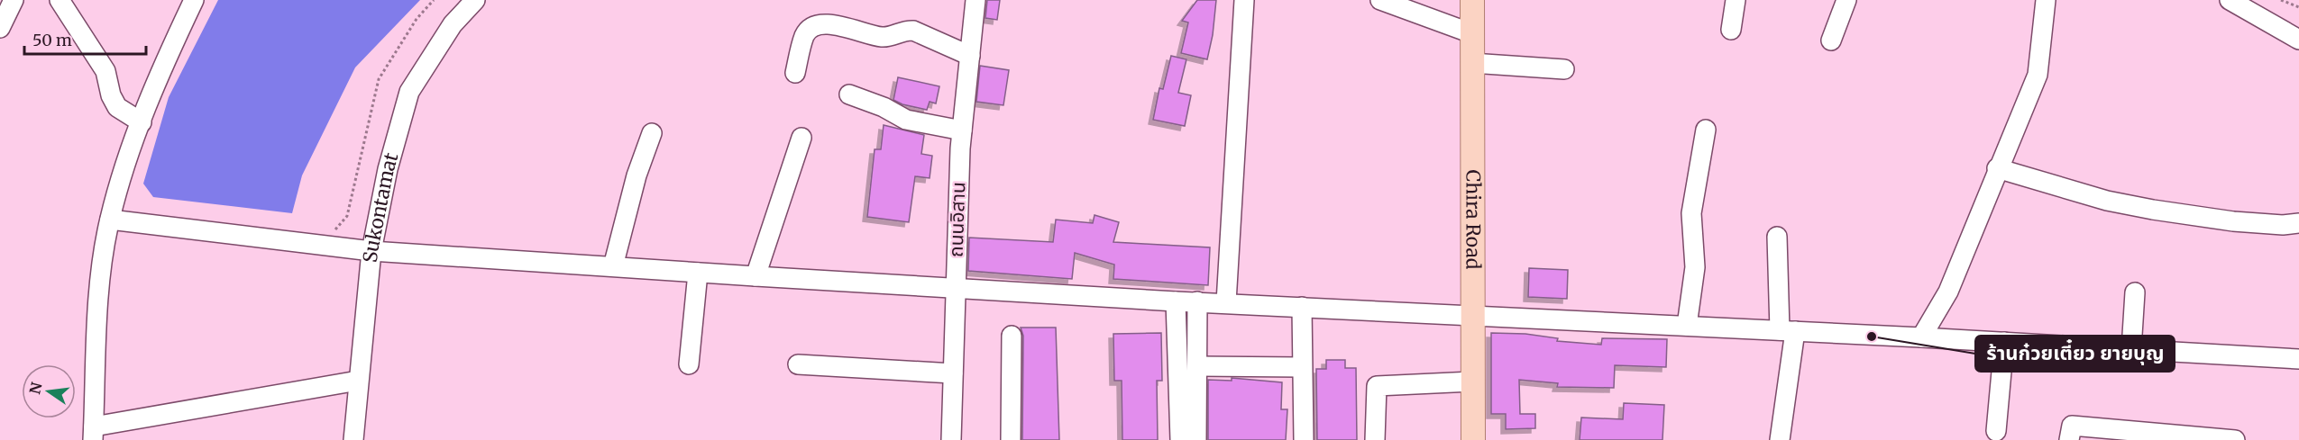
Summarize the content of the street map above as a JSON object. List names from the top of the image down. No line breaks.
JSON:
{"streets":{"main road":["Chira Road"],"street":["Sukontamat","ถนนอิสาน"]},"places":["ร้านก๋วยเตี๋ยว ยายบุญ"],"scale_bar":"50 m","north":"left"}
